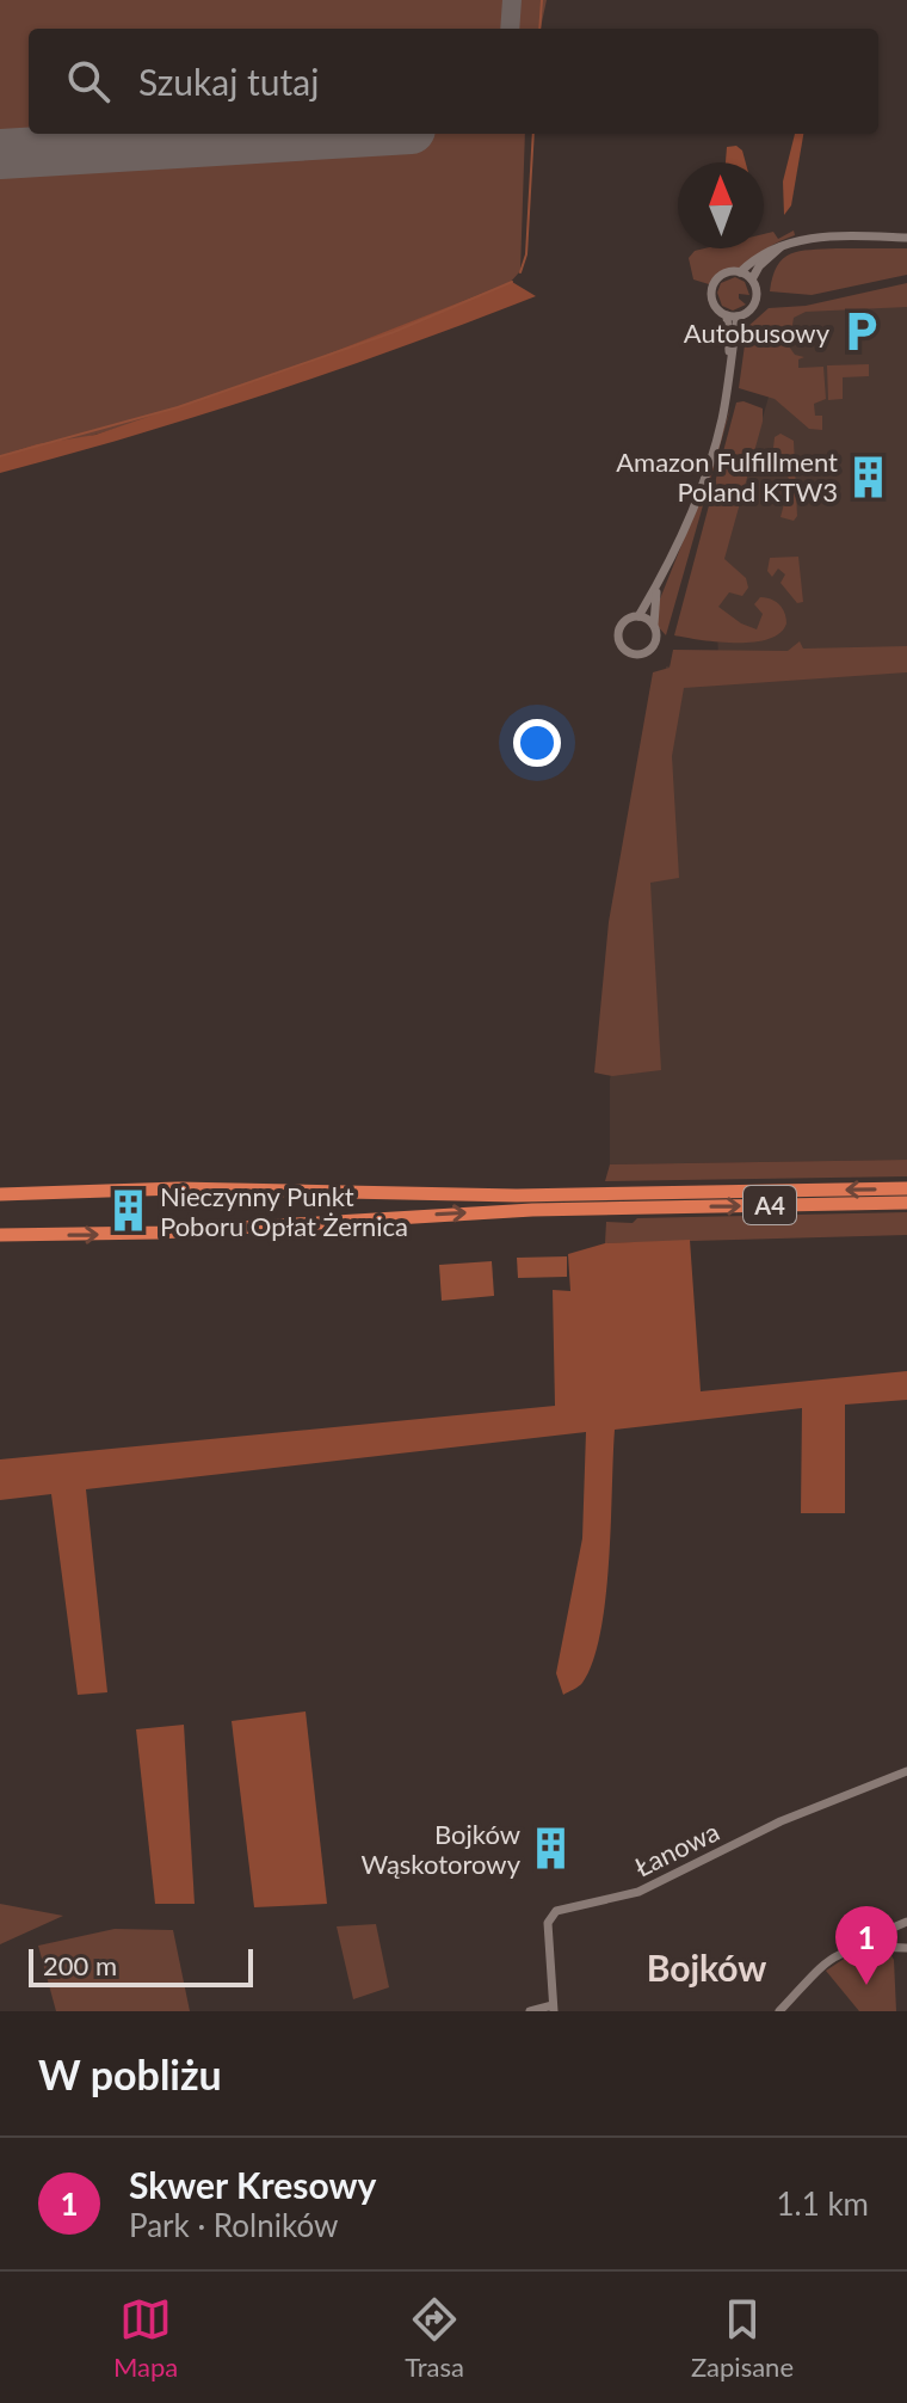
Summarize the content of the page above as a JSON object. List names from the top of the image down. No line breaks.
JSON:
{"streets":{"highway":["A4"],"street":["Łanowa"]},"districts":["Bojków"],"places":{"parking":["Autobusowy"],"building":["Amazon Fulfillment Poland KTW3","Nieczynny Punkt Poboru Opłat Żernica","Bojków Wąskotorowy"]},"scale_bar":"200 m","north":"top","page":{"search":"Szukaj tutaj","pins":"1","scale":"200 m","heading":"W pobliżu","list":[{"mark":"1","name":"Skwer Kresowy","note":"Park · Rolników","value":"1.1 km"}],"nav":["Mapa","Trasa","Zapisane"]}}
